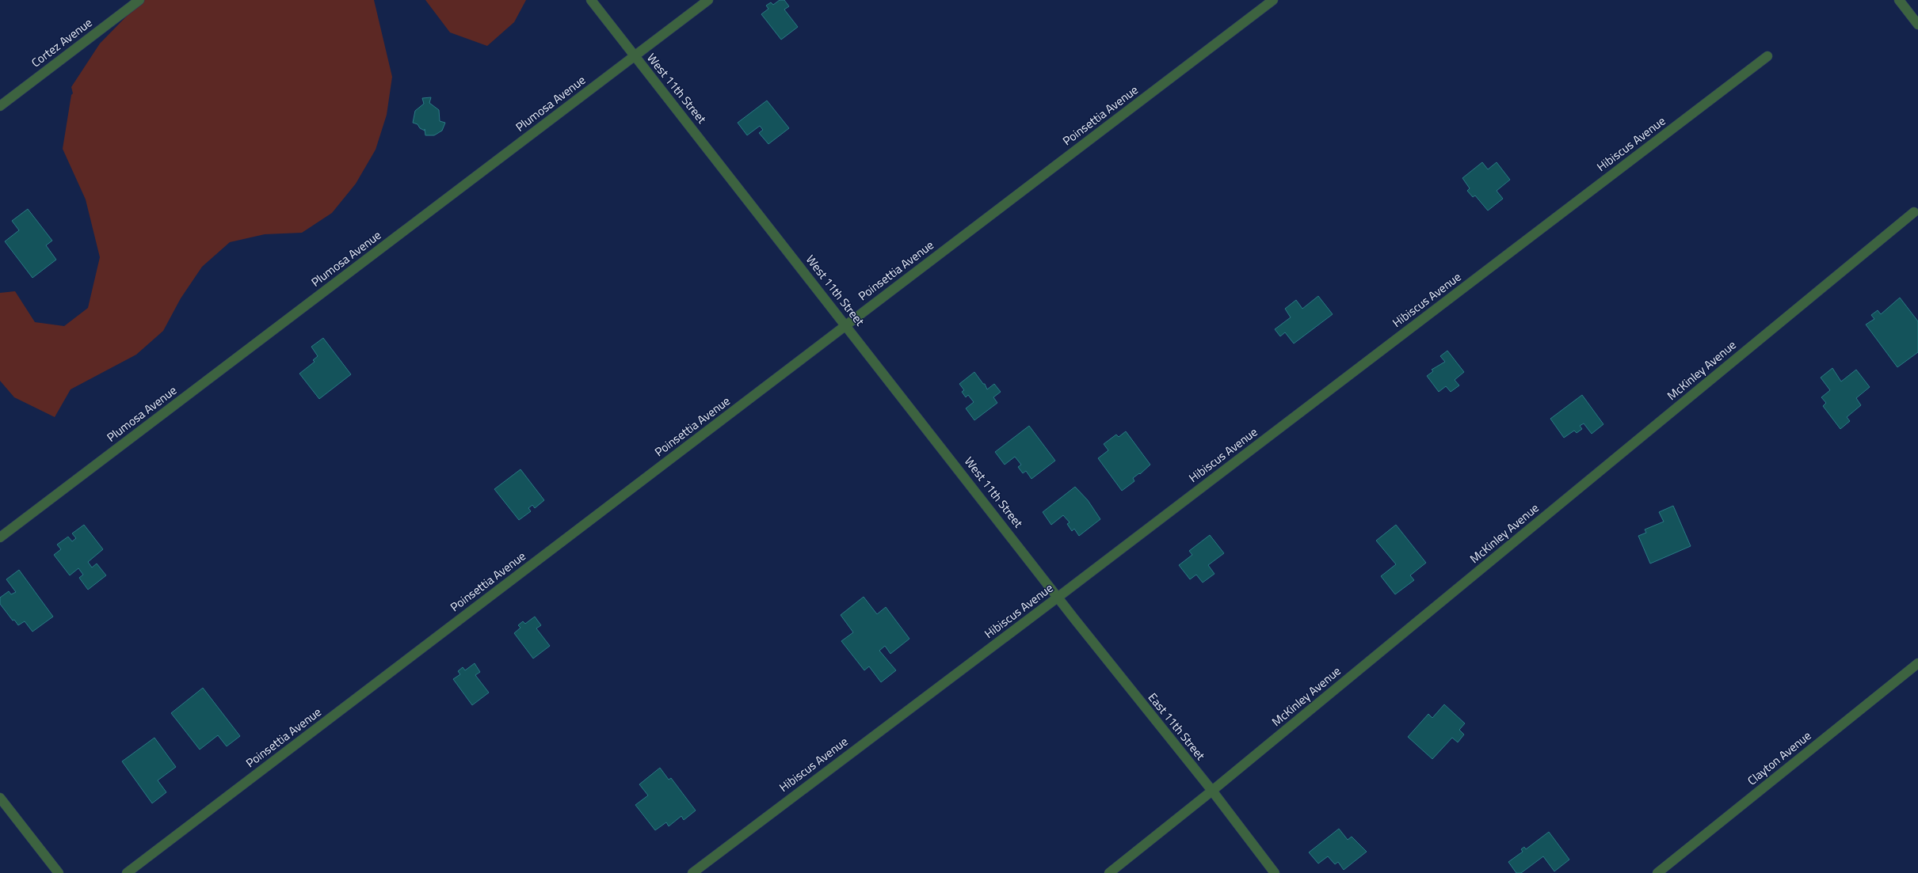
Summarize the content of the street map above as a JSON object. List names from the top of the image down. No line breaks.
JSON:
{"streets":{"street":["Cortez Avenue","West 11th Street","Plumosa Avenue","Poinsettia Avenue","Hibiscus Avenue","McKinley Avenue","East 11th Street","Clayton Avenue"]},"crossings":[["West 11th Street","Plumosa Avenue"],["West 11th Street","Poinsettia Avenue"],["West 11th Street","Hibiscus Avenue"],["West 11th Street","East 11th Street"],["Hibiscus Avenue","East 11th Street"],["McKinley Avenue","East 11th Street"]]}
